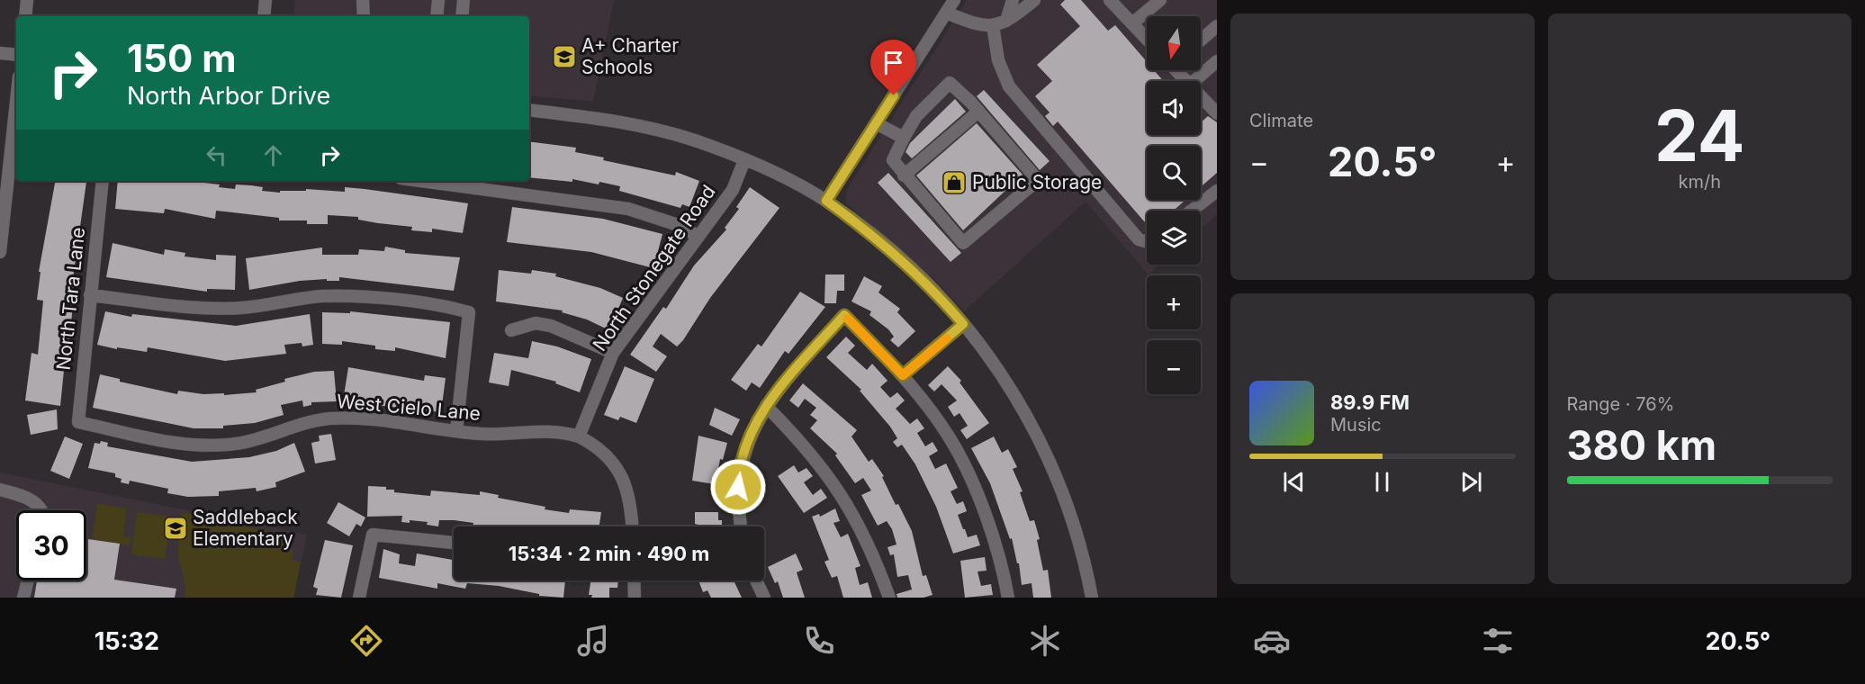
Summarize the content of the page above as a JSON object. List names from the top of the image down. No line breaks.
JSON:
{"streets":{"street":["North Stonegate Road","North Tara Lane","West Cielo Lane"]},"crossings":[["North Stonegate Road","West Cielo Lane"],["North Tara Lane","West Cielo Lane"]],"places":{"school or university":["A+ Charter Schools","Saddleback Elementary"],"shop":["Public Storage"]},"north":"bottom","page":{"tile":["Climate",["24","km/h"],["Range · 76%","380 km"]],"map_buttons":["+","−"],"turn":["150 m","North Arbor Drive"],"heat":["−","20.5°","+"],"song":["89.9 FM","Music"],"limit":"30","trip":"15:34 · 2 min · 490 m","tabs":["15:32","20.5°"]}}
